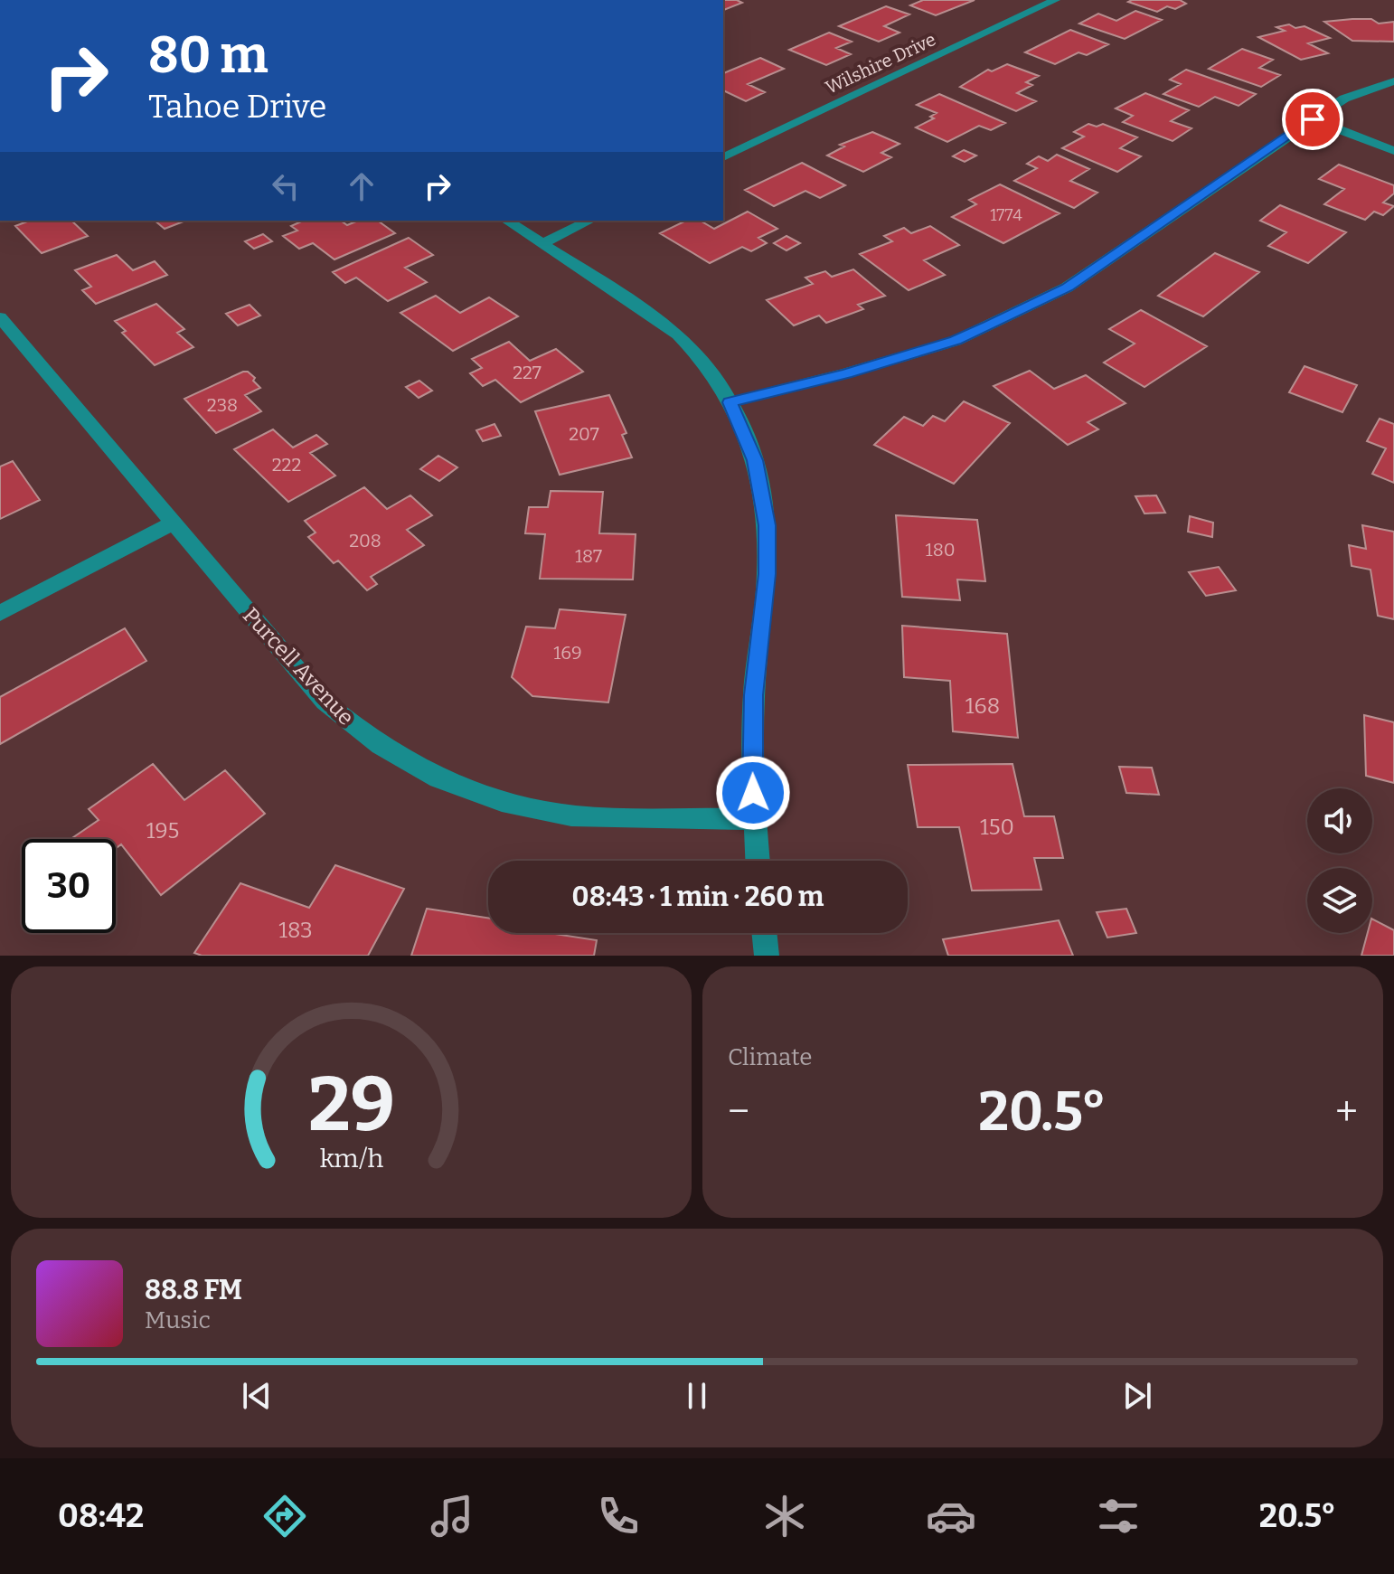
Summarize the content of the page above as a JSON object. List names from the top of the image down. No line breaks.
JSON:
{"streets":{"street":["Wilshire Drive","Purcell Avenue"]},"house_numbers":["1774","227","238","207","222","208","180","187","169","168","150","195","183"],"page":{"turn":["80 m","Tahoe Drive"],"limit":"30","trip":"08:43 · 1 min · 260 m","tile":"Climate","heat":["−","20.5°","+"],"song":["88.8 FM","Music"],"tabs":["08:42","20.5°"],"gauge":["29","km/h"]}}
